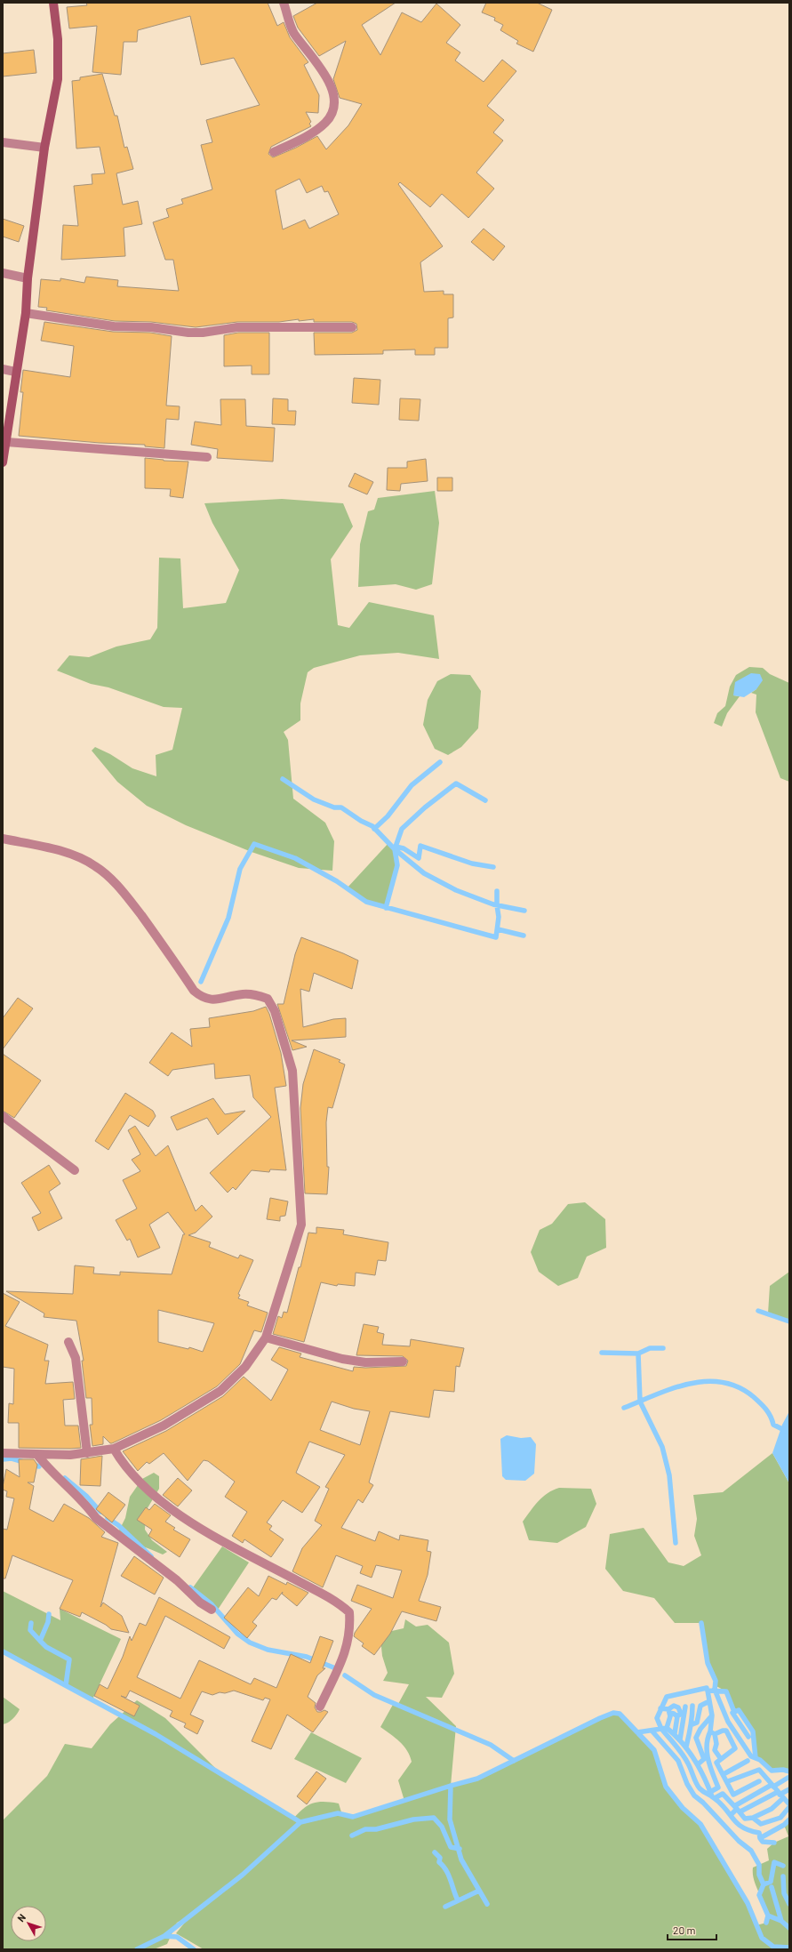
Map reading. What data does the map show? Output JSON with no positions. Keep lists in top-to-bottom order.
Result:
{
  "scale_bar": "20 m",
  "north": "top left"
}
